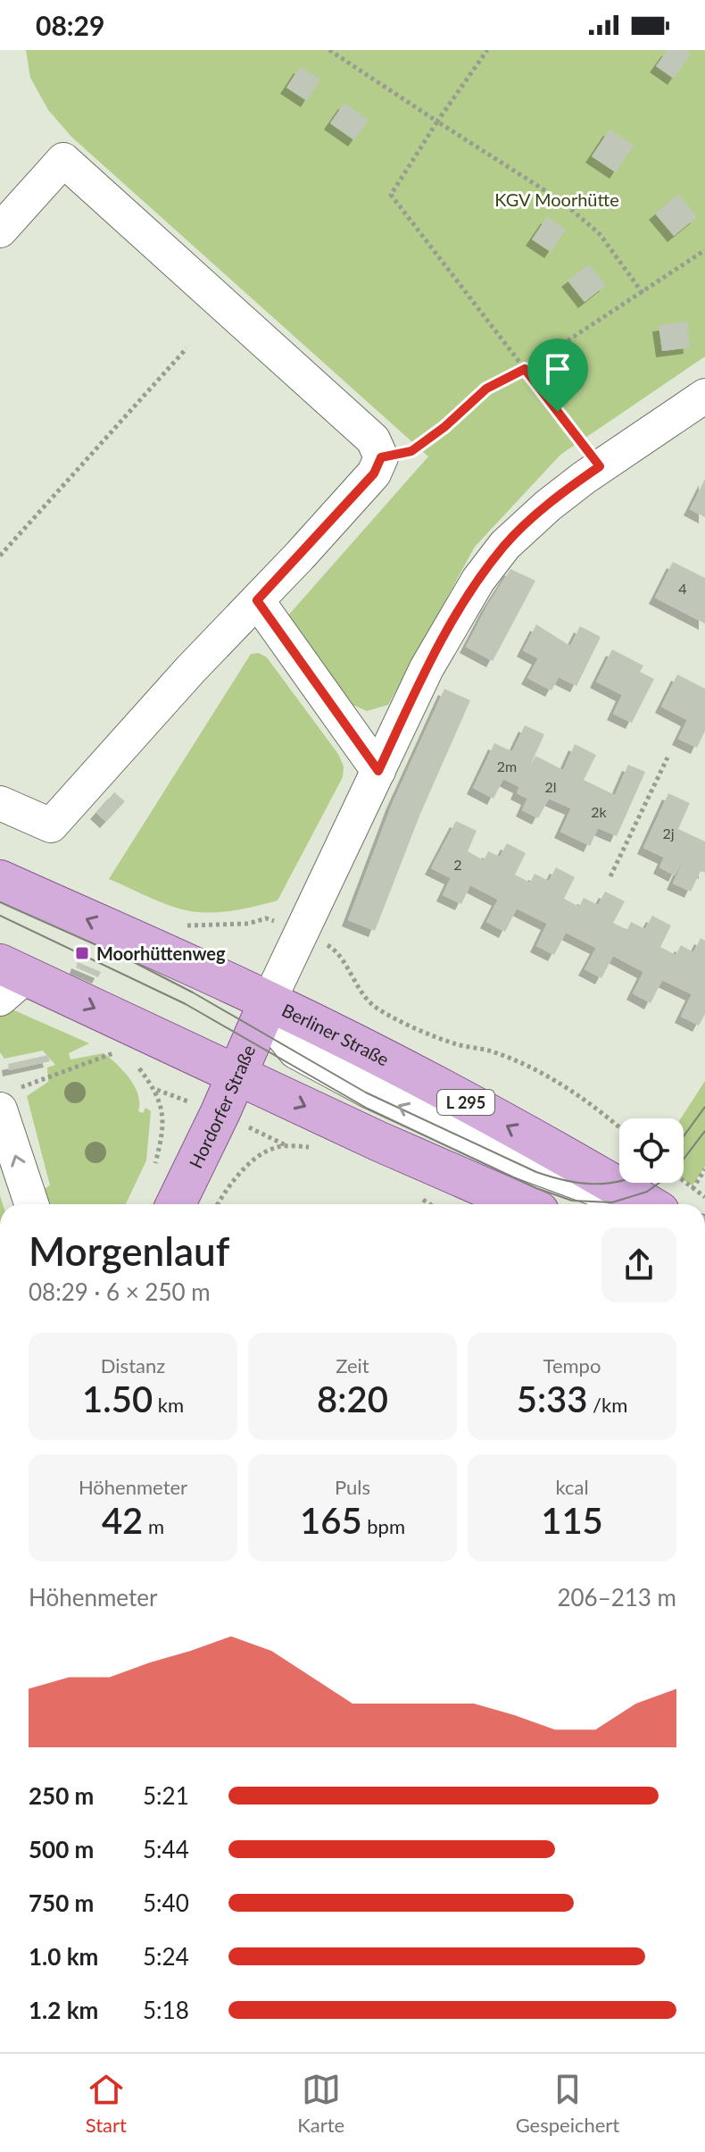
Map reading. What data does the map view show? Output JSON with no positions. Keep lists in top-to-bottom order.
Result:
{
  "streets": {
    "main road": ["Berliner Straße", "L 295", "Hordorfer Straße"]
  },
  "crossings": [
    ["Berliner Straße", "Hordorfer Straße"]
  ],
  "parks": ["KGV Moorhütte"],
  "places": {
    "transit": ["Moorhüttenweg"]
  },
  "house_numbers": [
    "4",
    "2m",
    "2l",
    "2k",
    "2j",
    "2"
  ],
  "page": {
    "status": "08:29",
    "heading": ["Morgenlauf", "08:29 · 6 × 250 m"],
    "stats": [
      ["Distanz", "1.50 km"],
      ["Zeit", "8:20"],
      ["Tempo", "5:33 /km"],
      ["Höhenmeter", "42 m"],
      ["Puls", "165 bpm"],
      ["kcal", "115"]
    ],
    "chart": ["Höhenmeter", "206–213 m"],
    "list": [
      {
        "name": "250 m",
        "note": "5:21"
      },
      {
        "name": "500 m",
        "note": "5:44"
      },
      {
        "name": "750 m",
        "note": "5:40"
      },
      {
        "name": "1.0 km",
        "note": "5:24"
      },
      {
        "name": "1.2 km",
        "note": "5:18"
      }
    ],
    "tabs": ["Start", "Karte", "Gespeichert"]
  }
}
